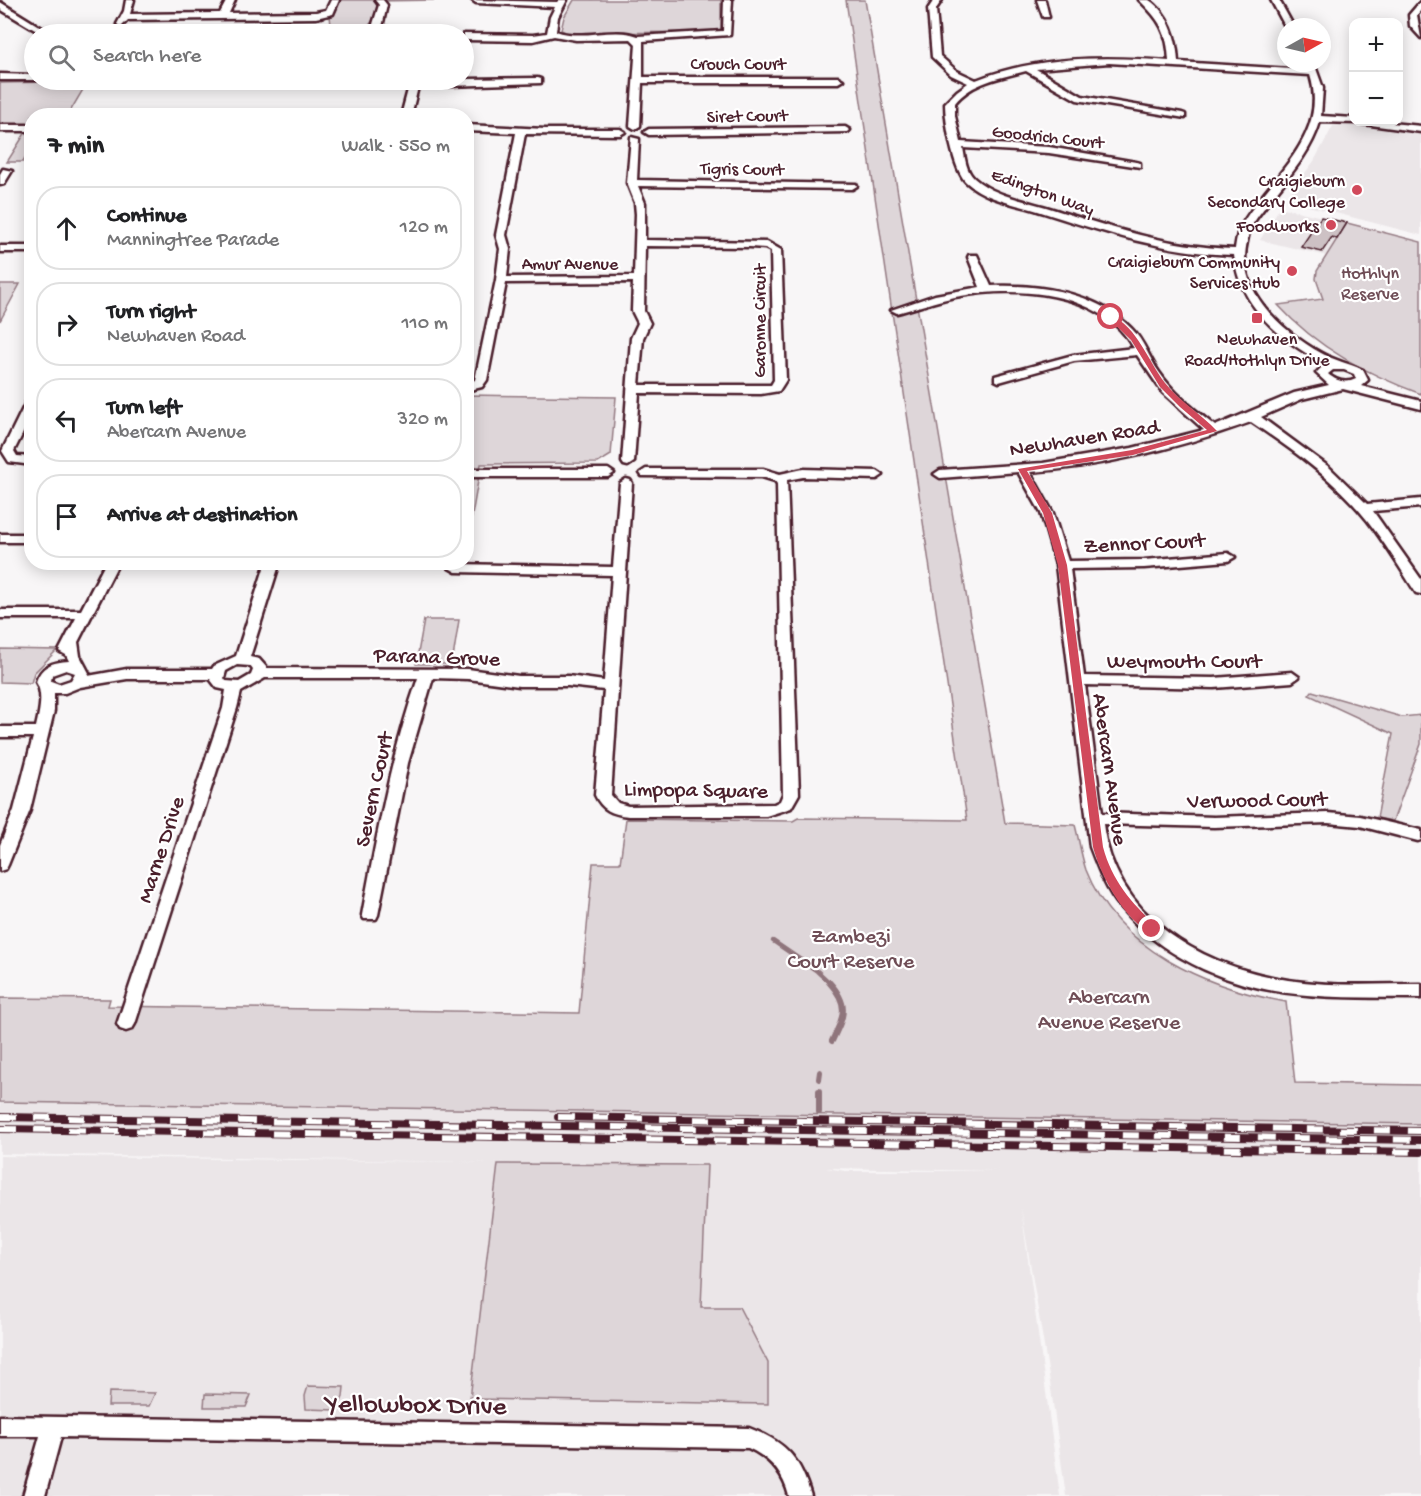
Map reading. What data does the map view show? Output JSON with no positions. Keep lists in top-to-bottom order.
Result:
{
  "streets": {
    "street": [
      "Crouch Court",
      "Siret Court",
      "Goodrich Court",
      "Tigris Court",
      "Edington Way",
      "Amur Avenue",
      "Garonne Circuit",
      "Newhaven Road",
      "Zennor Court",
      "Parana Grove",
      "Weymouth Court",
      "Abercarn Avenue",
      "Limpopa Square",
      "Severn Court",
      "Verwood Court",
      "Marne Drive",
      "Yellowbox Drive"
    ]
  },
  "crossings": [
    ["Goodrich Court", "Edington Way"],
    ["Newhaven Road", "Abercarn Avenue"],
    ["Zennor Court", "Abercarn Avenue"],
    ["Parana Grove", "Limpopa Square"],
    ["Parana Grove", "Severn Court"],
    ["Weymouth Court", "Abercarn Avenue"],
    ["Abercarn Avenue", "Verwood Court"]
  ],
  "parks": ["Hothlyn Reserve", "Zambezi Court Reserve", "Abercarn Avenue Reserve"],
  "places": {
    "other": ["Craigieburn Secondary College", "Foodworks", "Craigieburn Community Services Hub"],
    "transit": ["Newhaven Road/Hothlyn Drive"]
  },
  "north": "right",
  "page": {
    "map_buttons": ["+", "−"],
    "search": "Search here",
    "heading": ["7 min", "Walk · 550 m"],
    "list": [
      ["Continue", "Manningtree Parade", "120 m"],
      ["Turn right", "Newhaven Road", "110 m"],
      ["Turn left", "Abercarn Avenue", "320 m"],
      "Arrive at destination"
    ]
  }
}
